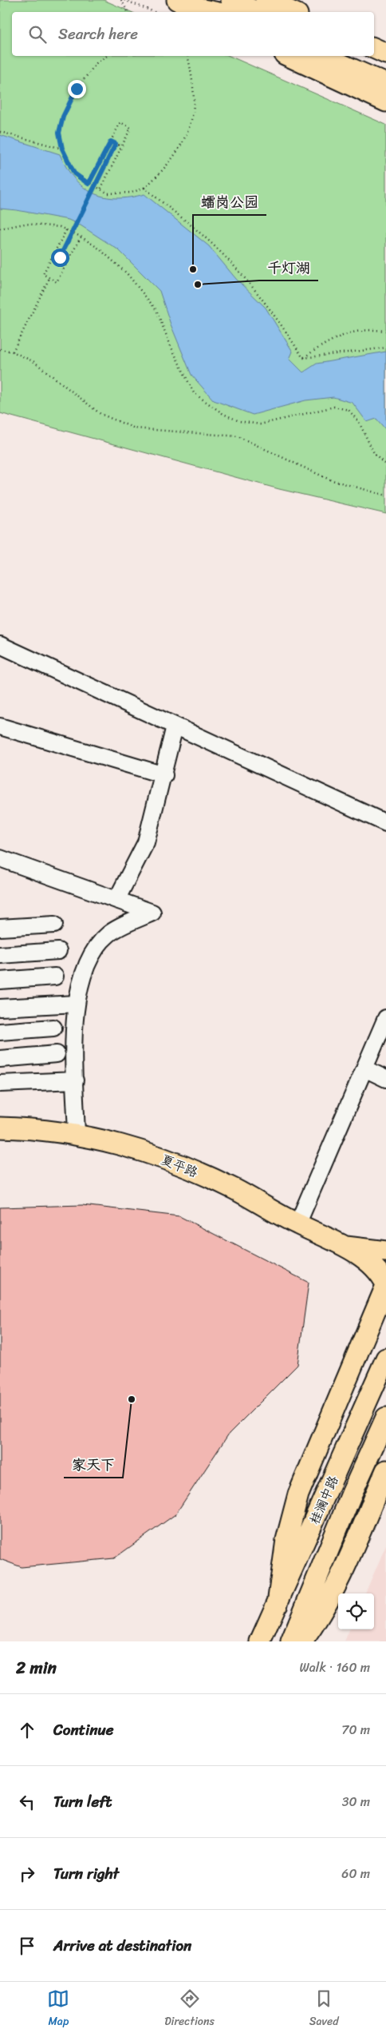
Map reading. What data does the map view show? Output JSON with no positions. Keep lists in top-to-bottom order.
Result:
{
  "streets": {
    "main road": ["夏平路", "桂澜中路"]
  },
  "places": ["𧒽岗公园", "千灯湖", "家天下"],
  "page": {
    "search": "Search here",
    "heading": ["2 min", "Walk · 160 m"],
    "list": [
      ["Continue", "70 m"],
      ["Turn left", "30 m"],
      ["Turn right", "60 m"],
      "Arrive at destination"
    ],
    "nav": ["Map", "Directions", "Saved"]
  }
}
